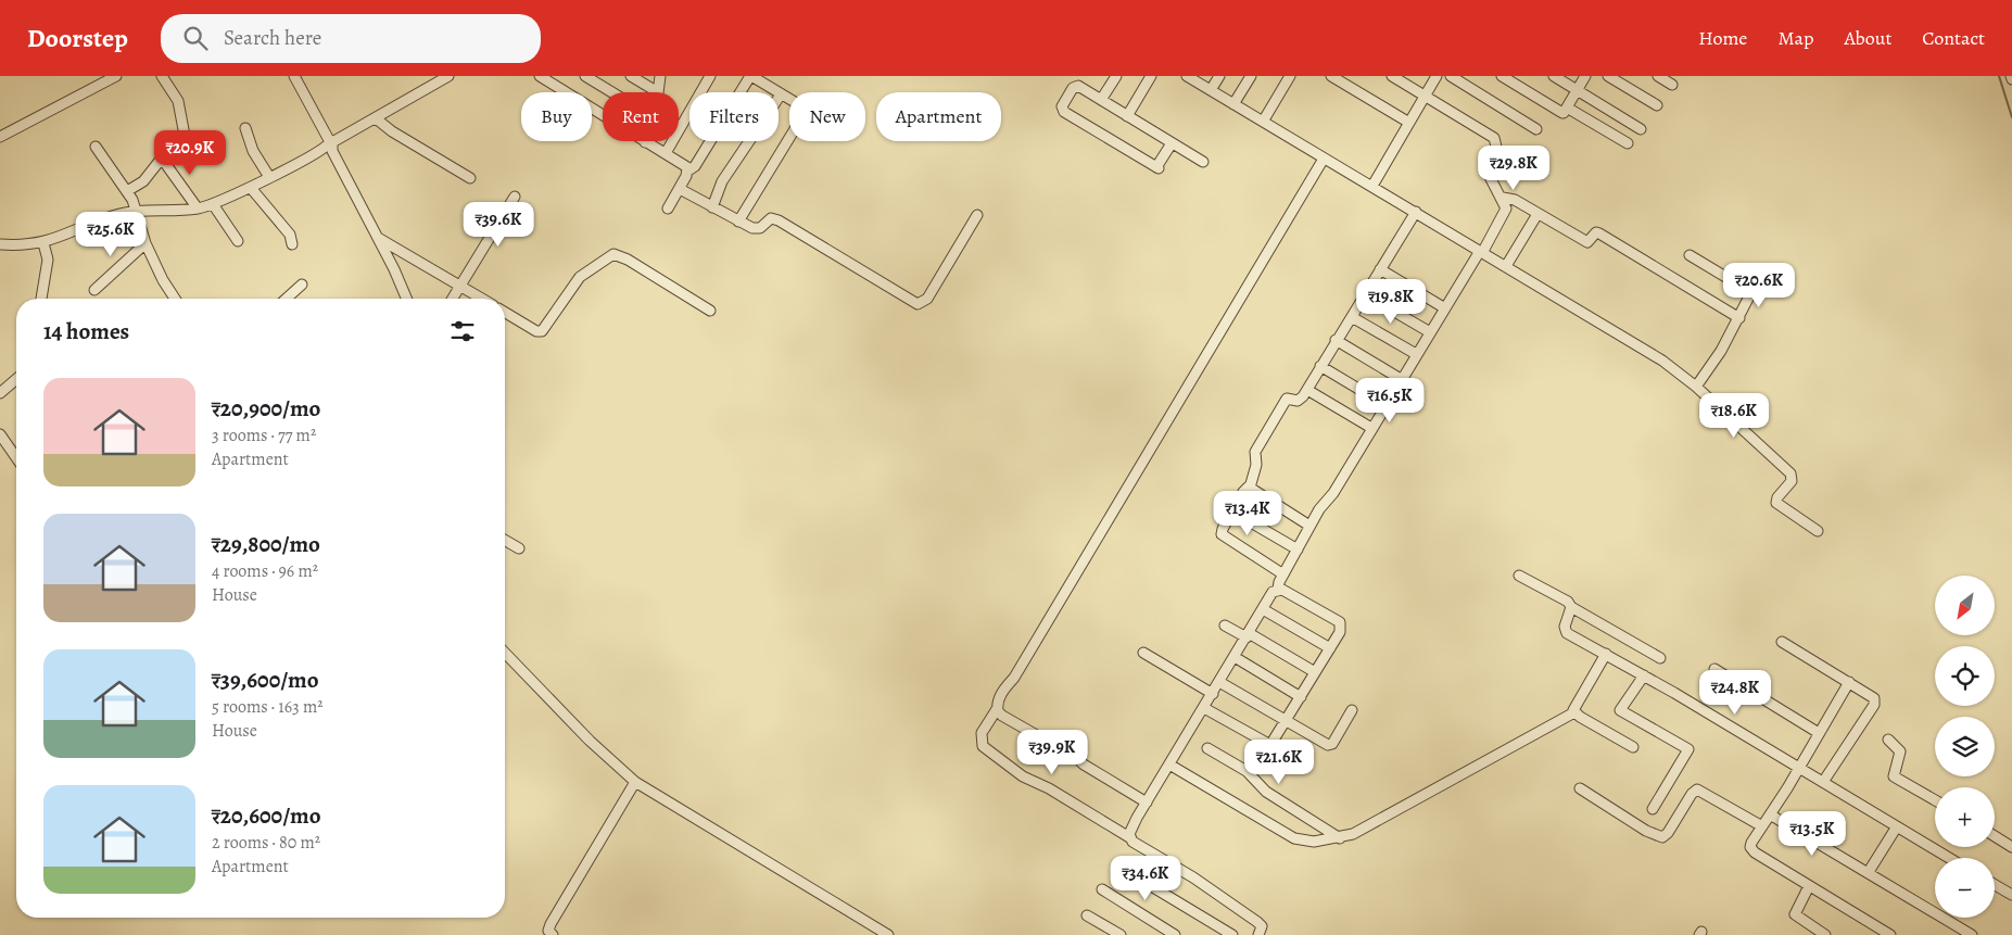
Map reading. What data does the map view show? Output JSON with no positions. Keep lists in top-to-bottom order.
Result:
{
  "north": "bottom left",
  "page": {
    "header": "Doorstep",
    "search": "Search here",
    "nav": [
      "Home",
      "Map",
      "About",
      "Contact"
    ],
    "chip": [
      "Buy",
      "Rent",
      "Filters",
      "New",
      "Apartment"
    ],
    "price": [
      "₹20.9K",
      "₹29.8K",
      "₹39.6K",
      "₹25.6K",
      "₹20.6K",
      "₹19.8K",
      "₹16.5K",
      "₹18.6K",
      "₹13.4K",
      "₹24.8K",
      "₹39.9K",
      "₹21.6K",
      "₹13.5K",
      "₹34.6K"
    ],
    "heading": "14 homes",
    "list": [
      {
        "name": "₹20,900/mo",
        "note": "3 rooms · 77 m² · Apartment"
      },
      {
        "name": "₹29,800/mo",
        "note": "4 rooms · 96 m² · House"
      },
      {
        "name": "₹39,600/mo",
        "note": "5 rooms · 163 m² · House"
      },
      {
        "name": "₹20,600/mo",
        "note": "2 rooms · 80 m² · Apartment"
      }
    ],
    "map_buttons": ["+", "−"]
  }
}
